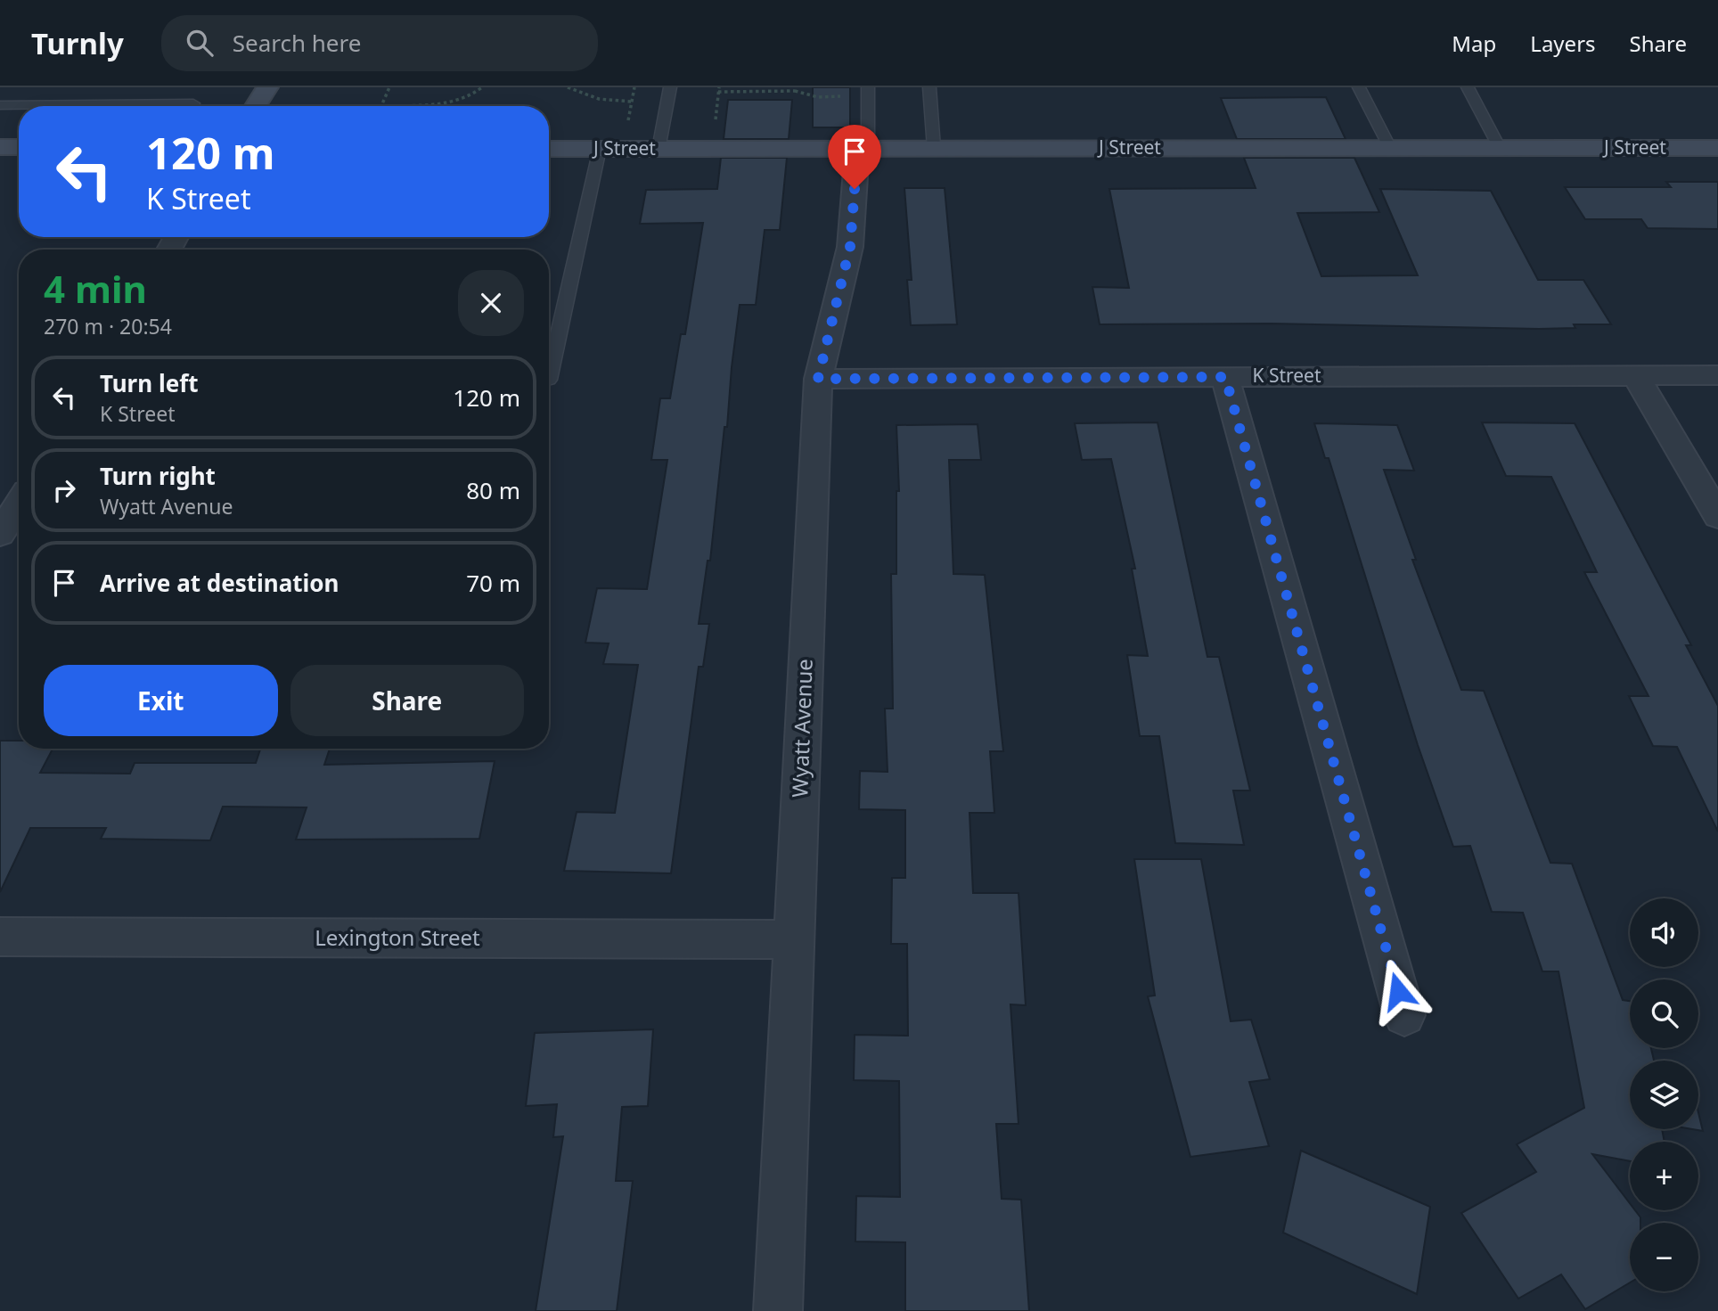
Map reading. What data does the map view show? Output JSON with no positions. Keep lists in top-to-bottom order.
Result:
{
  "streets": {
    "street": [
      "J Street",
      "K Street",
      "Wyatt Avenue",
      "Lexington Street"
    ]
  },
  "crossings": [
    ["J Street", "Wyatt Avenue"],
    ["K Street", "Wyatt Avenue"],
    ["Wyatt Avenue", "Lexington Street"]
  ],
  "page": {
    "header": "Turnly",
    "search": "Search here",
    "nav": ["Map", "Layers", "Share"],
    "turn": ["120 m", "K Street"],
    "heading": ["4 min", "270 m · 20:54"],
    "list": [
      {
        "name": "Turn left",
        "note": "K Street",
        "value": "120 m"
      },
      {
        "name": "Turn right",
        "note": "Wyatt Avenue",
        "value": "80 m"
      },
      {
        "name": "Arrive at destination",
        "value": "70 m"
      }
    ],
    "buttons": ["Exit", "Share"],
    "map_buttons": ["+", "−"]
  }
}
